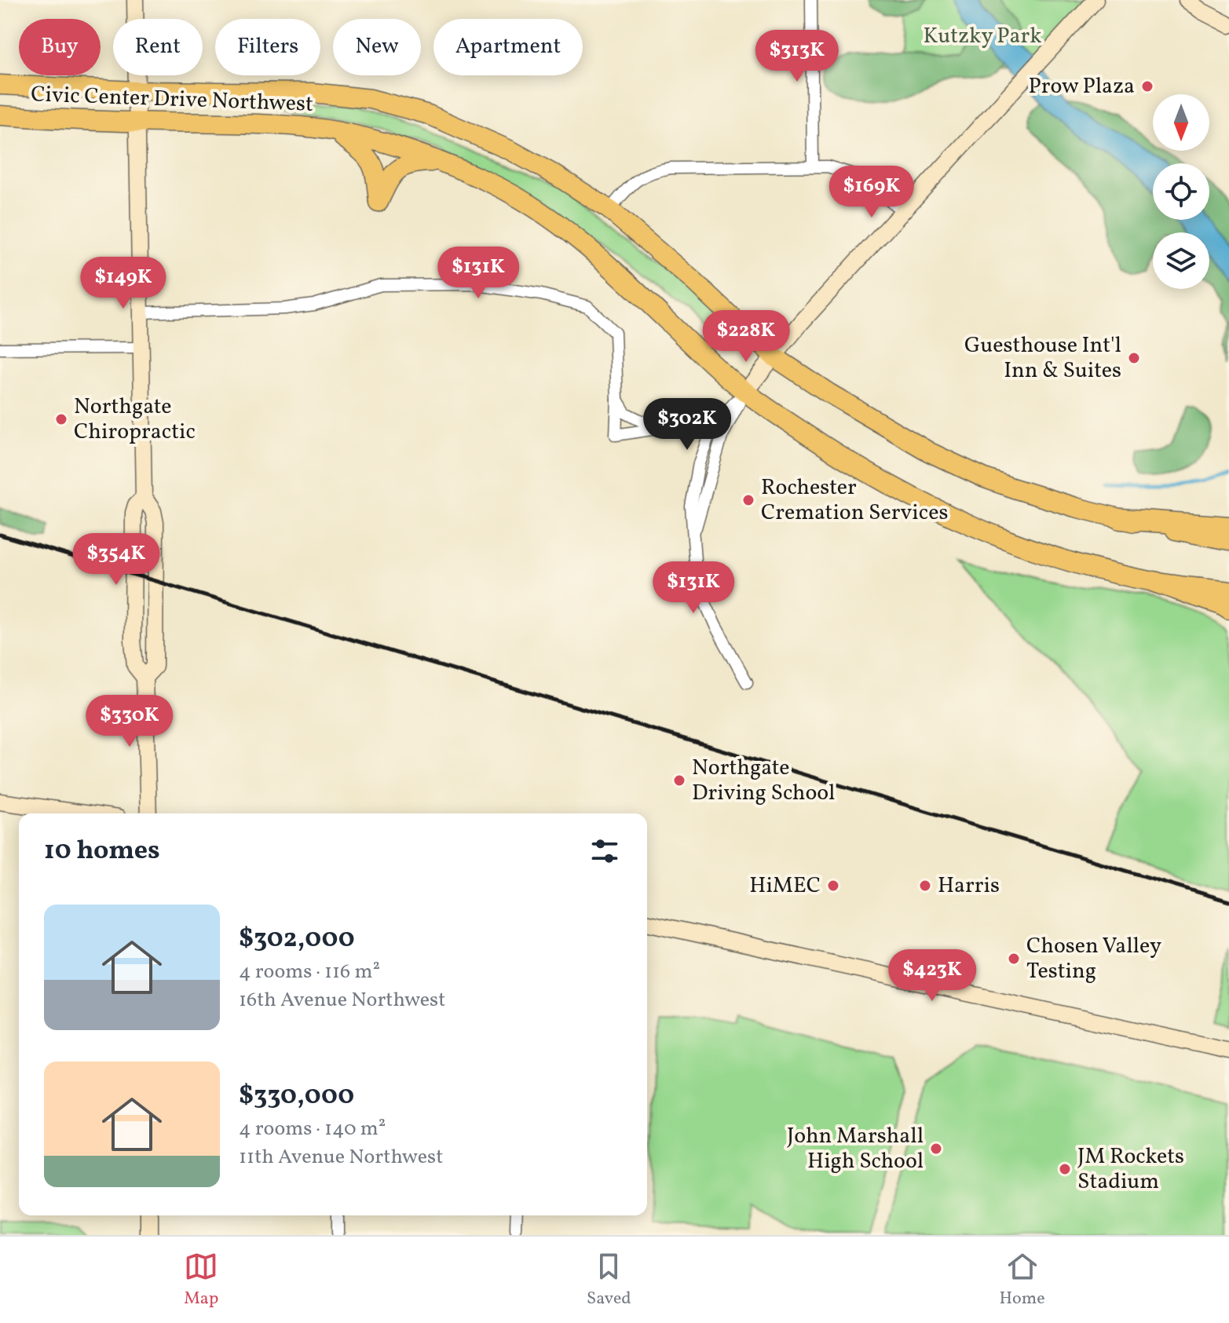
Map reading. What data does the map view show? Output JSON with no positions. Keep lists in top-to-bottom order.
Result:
{
  "streets": {
    "main road": ["Civic Center Drive Northwest"]
  },
  "parks": ["Kutzky Park"],
  "places": [
    "Prow Plaza",
    "Guesthouse Int'l Inn & Suites",
    "Northgate Chiropractic",
    "Rochester Cremation Services",
    "Northgate Driving School",
    "HiMEC",
    "Harris",
    "Chosen Valley Testing",
    "John Marshall High School",
    "JM Rockets Stadium"
  ],
  "north": "bottom",
  "page": {
    "chip": [
      "Buy",
      "Rent",
      "Filters",
      "New",
      "Apartment"
    ],
    "price": [
      "$313K",
      "$169K",
      "$131K",
      "$149K",
      "$228K",
      "$302K",
      "$354K",
      "$131K",
      "$330K",
      "$423K"
    ],
    "heading": "10 homes",
    "list": [
      {
        "name": "$302,000",
        "note": "4 rooms · 116 m² · 16th Avenue Northwest"
      },
      {
        "name": "$330,000",
        "note": "4 rooms · 140 m² · 11th Avenue Northwest"
      }
    ],
    "tabs": ["Map", "Saved", "Home"]
  }
}
